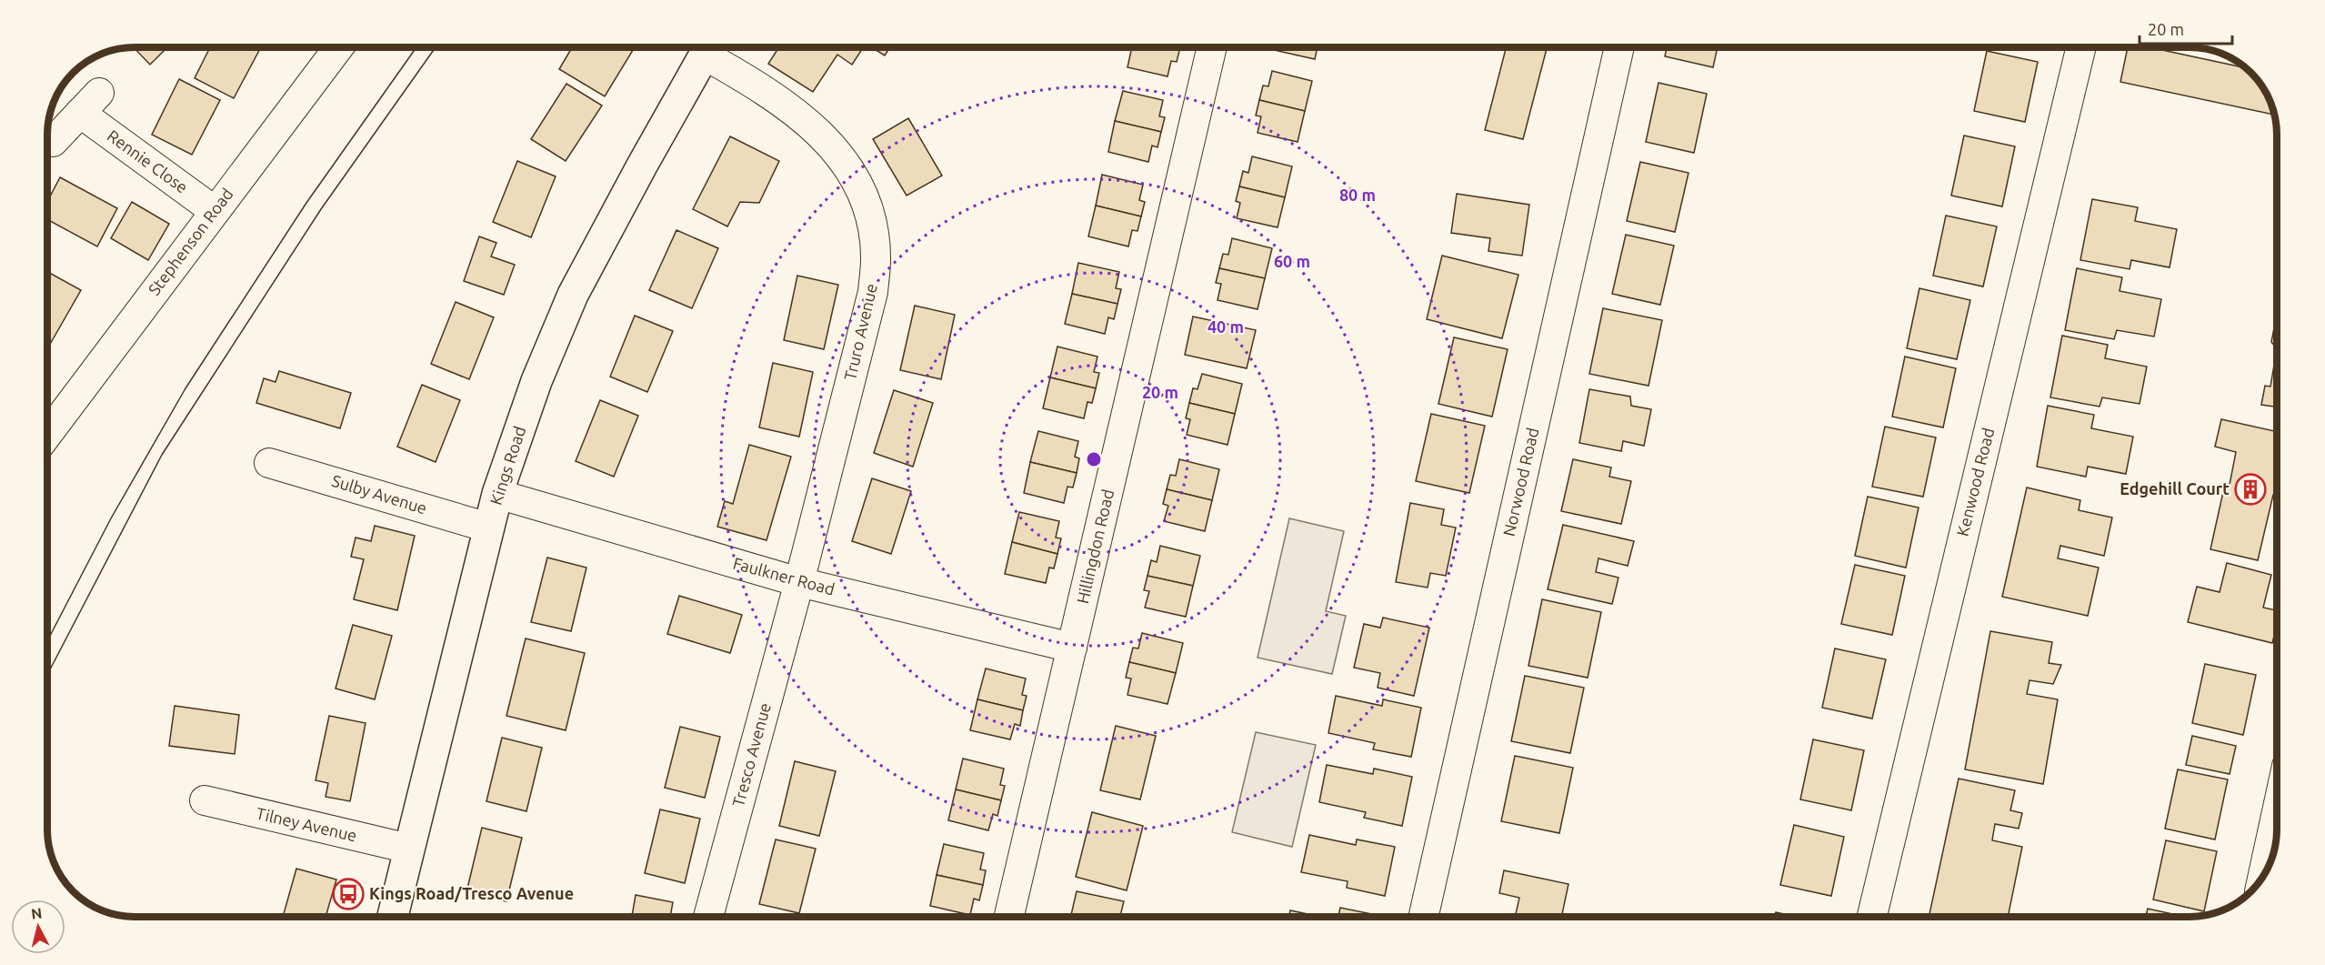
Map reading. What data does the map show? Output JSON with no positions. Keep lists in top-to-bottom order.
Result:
{
  "streets": {
    "street": [
      "Rennie Close",
      "Stephenson Road",
      "Truro Avenue",
      "Kings Road",
      "Norwood Road",
      "Kenwood Road",
      "Sulby Avenue",
      "Hillingdon Road",
      "Faulkner Road",
      "Tresco Avenue",
      "Tilney Avenue"
    ]
  },
  "crossings": [
    ["Rennie Close", "Stephenson Road"],
    ["Truro Avenue", "Faulkner Road"],
    ["Truro Avenue", "Tresco Avenue"],
    ["Kings Road", "Sulby Avenue"],
    ["Kings Road", "Faulkner Road"],
    ["Kings Road", "Tilney Avenue"],
    ["Hillingdon Road", "Faulkner Road"],
    ["Faulkner Road", "Tresco Avenue"]
  ],
  "places": {
    "building": ["Edgehill Court"],
    "bus stop": ["Kings Road/Tresco Avenue"]
  },
  "scale_bar": "20 m",
  "north": "top",
  "rings": [
    "80 m",
    "60 m",
    "40 m",
    "20 m"
  ]
}
